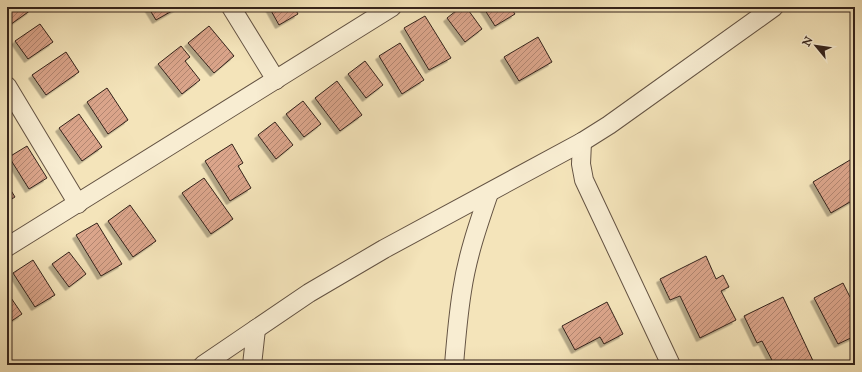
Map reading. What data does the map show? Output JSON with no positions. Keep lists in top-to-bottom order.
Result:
{
  "north": "top left"
}
